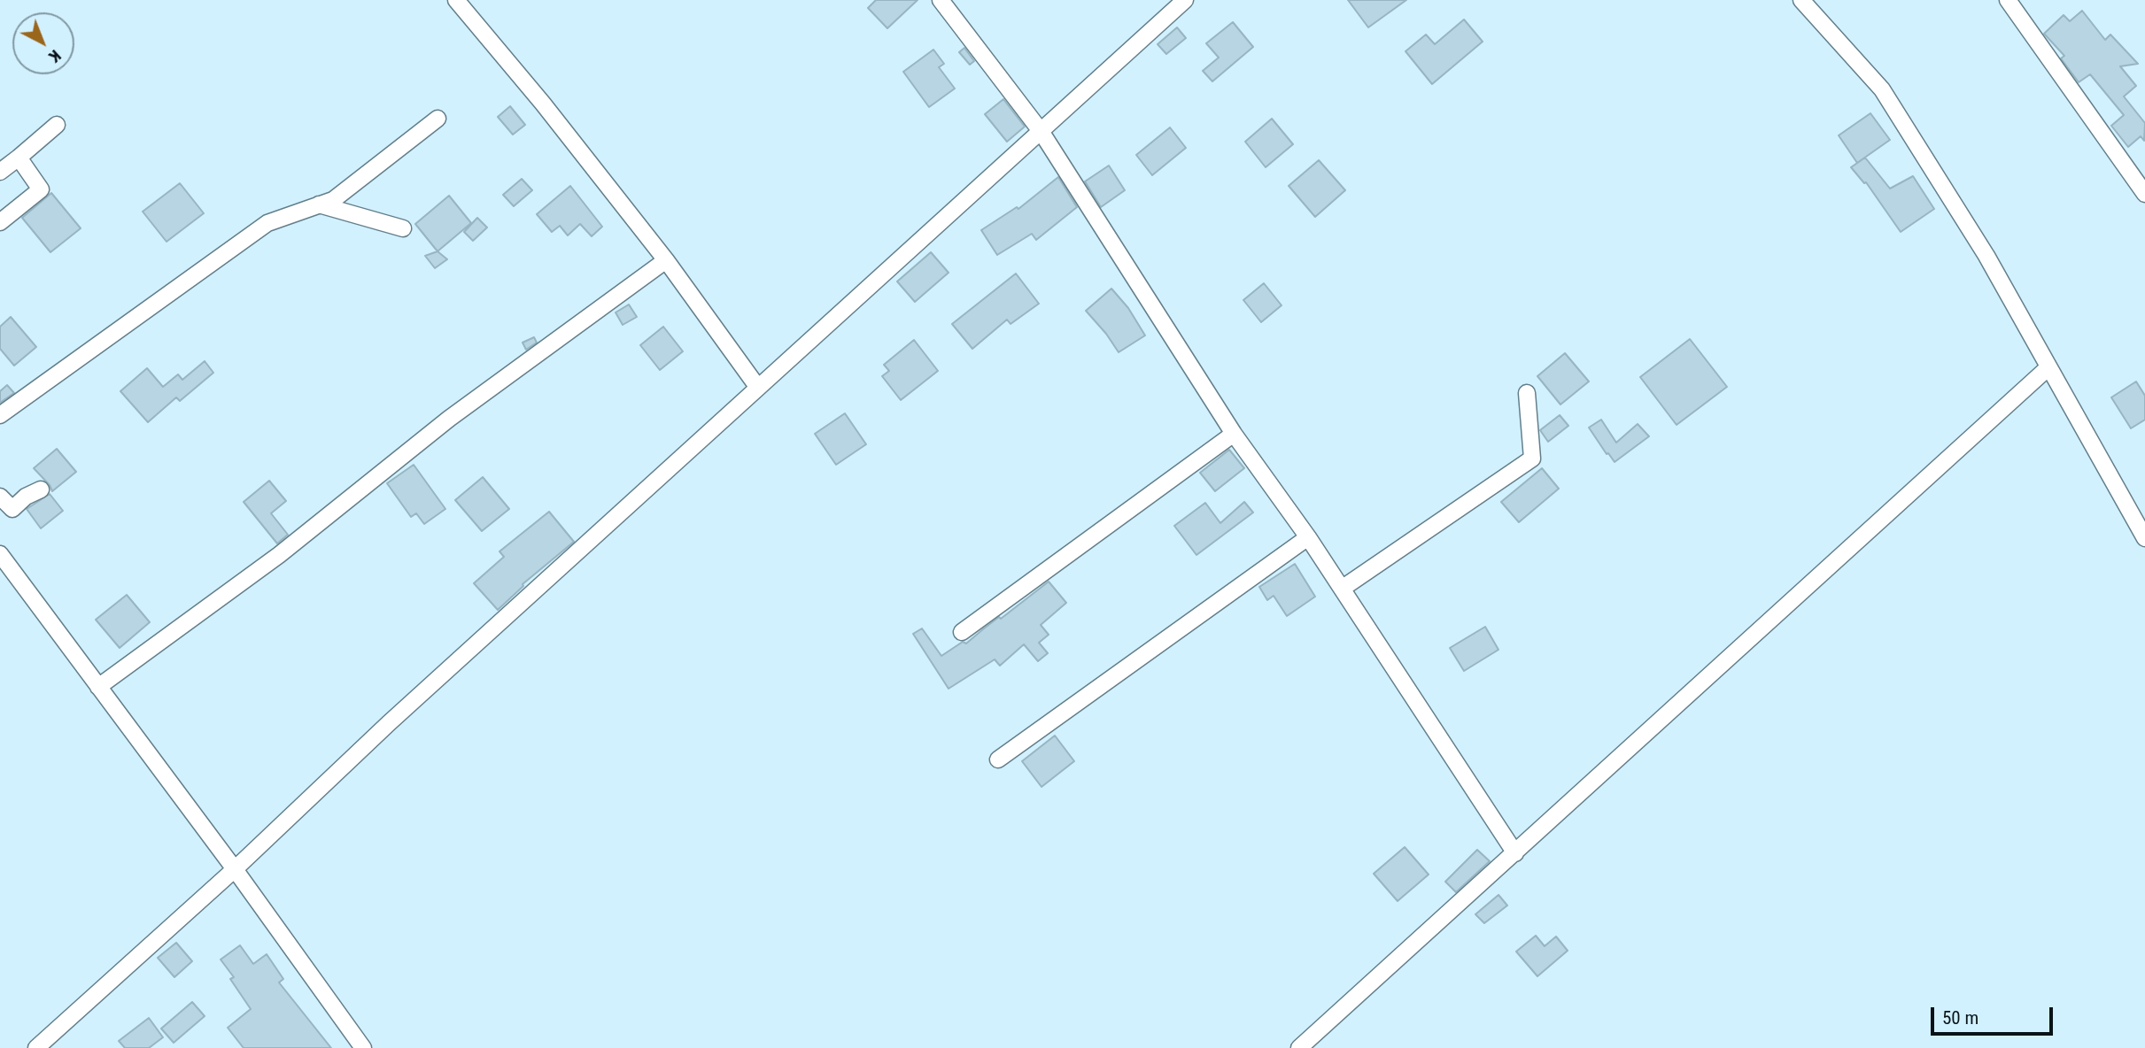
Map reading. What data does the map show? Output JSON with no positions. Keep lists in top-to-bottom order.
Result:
{
  "scale_bar": "50 m",
  "north": "bottom right"
}
